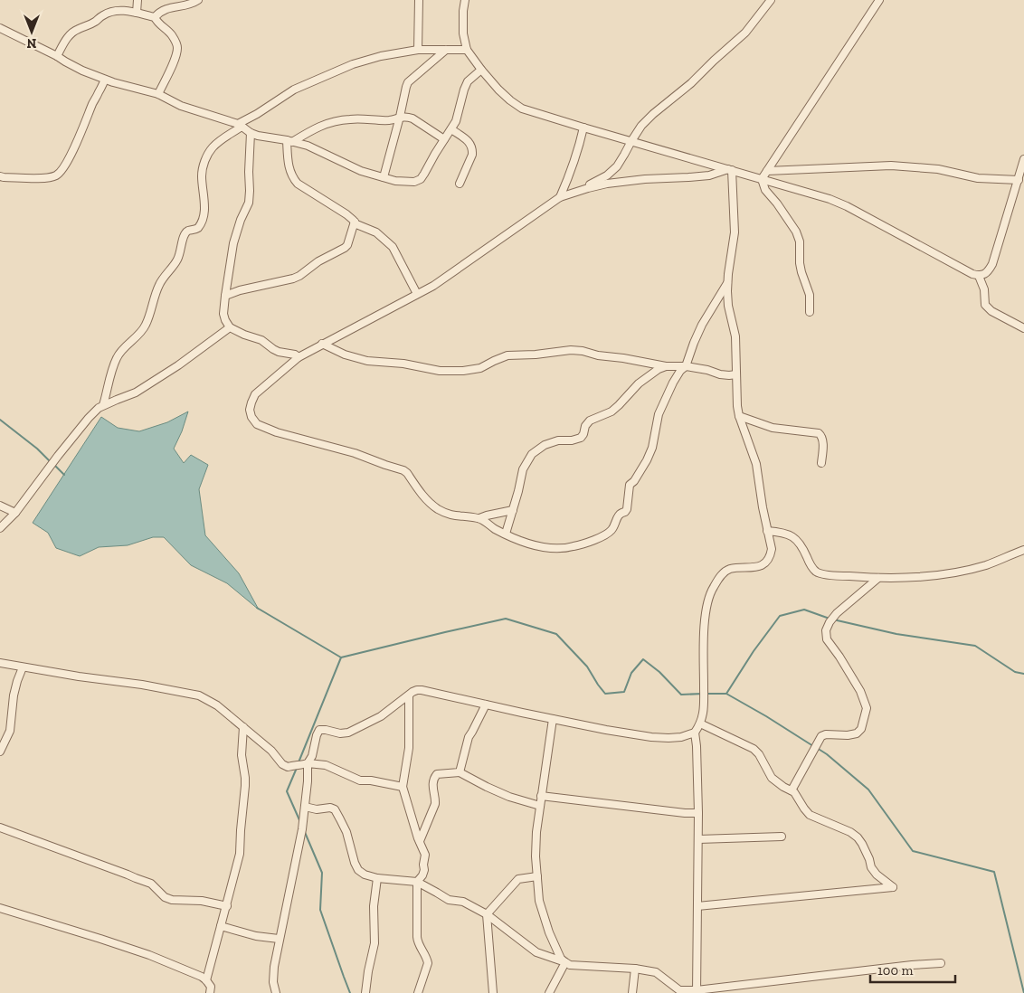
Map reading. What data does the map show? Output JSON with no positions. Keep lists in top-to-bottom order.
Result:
{
  "scale_bar": "100 m",
  "north": "bottom"
}
